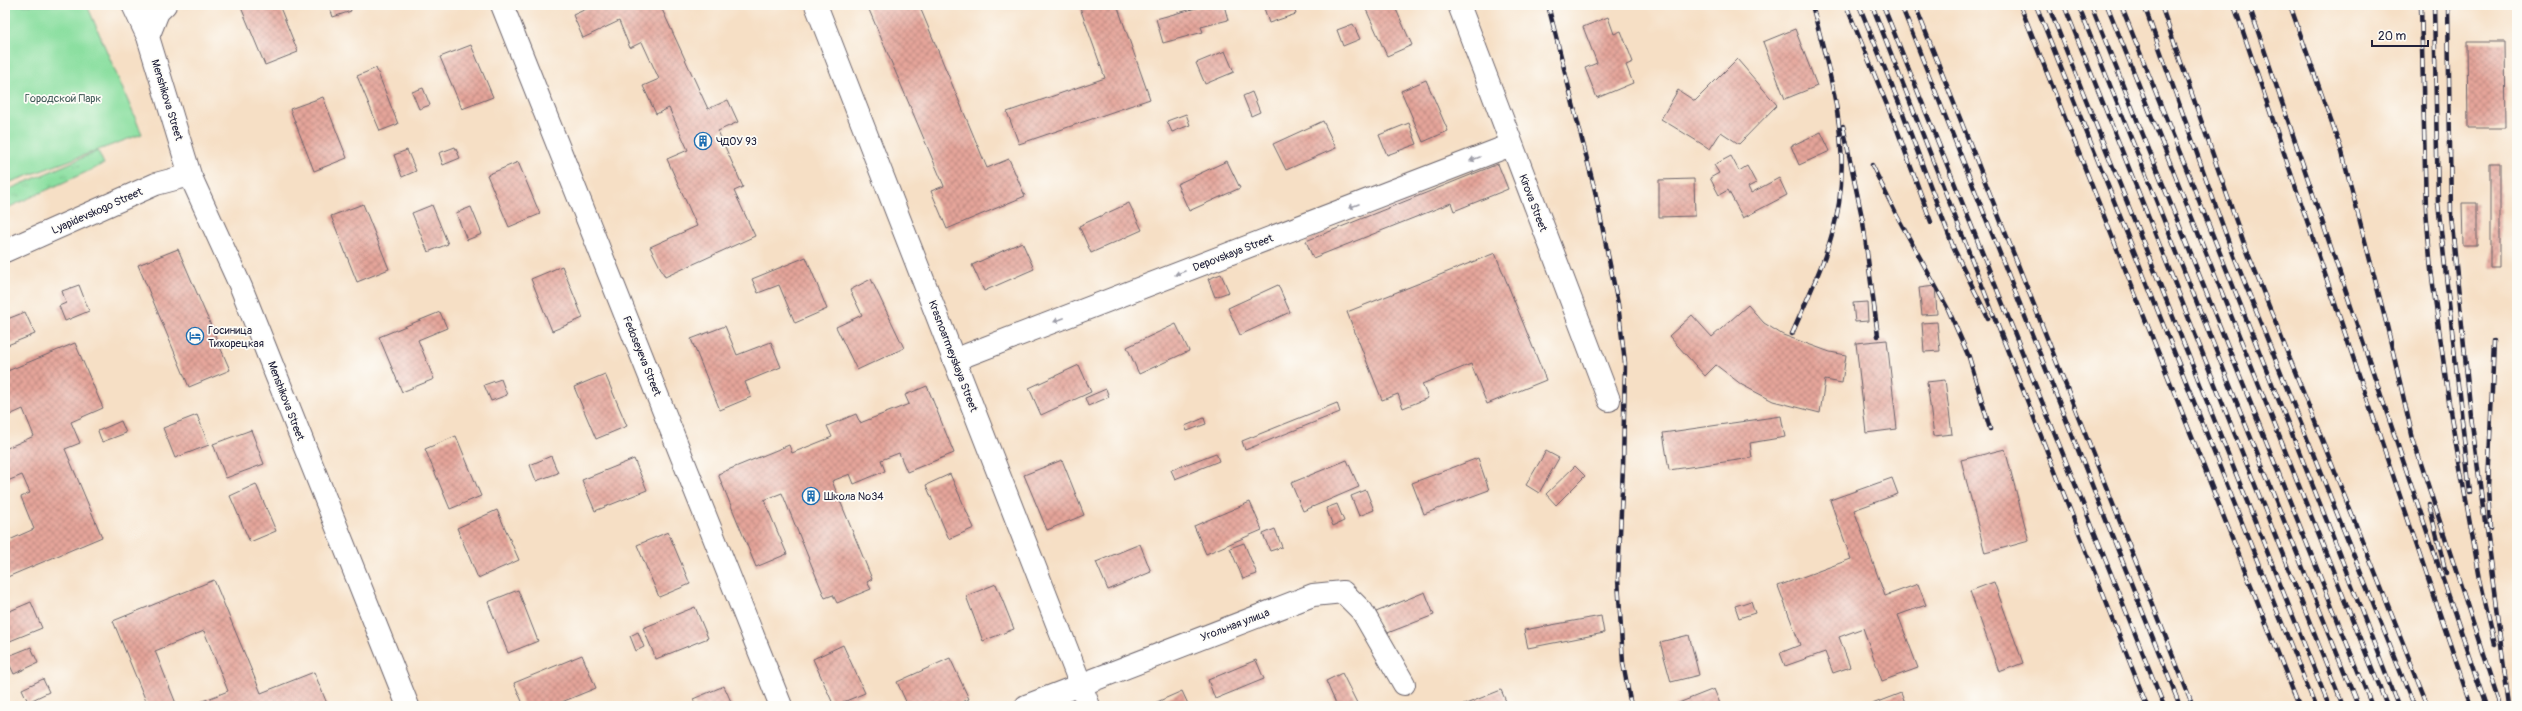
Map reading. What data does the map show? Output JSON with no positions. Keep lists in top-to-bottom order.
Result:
{
  "streets": {
    "street": [
      "Menshikova Street",
      "Kirova Street",
      "Lyapidevskogo Street",
      "Depovskaya Street",
      "Fedoseyeva Street",
      "Krasnoarmeyskaya Street",
      "Угольная улица"
    ]
  },
  "crossings": [
    ["Menshikova Street", "Lyapidevskogo Street"],
    ["Kirova Street", "Depovskaya Street"],
    ["Depovskaya Street", "Krasnoarmeyskaya Street"],
    ["Krasnoarmeyskaya Street", "Угольная улица"]
  ],
  "one_way": ["Depovskaya Street"],
  "parks": ["Городской Парк"],
  "places": {
    "building": ["ЧДОУ 93", "Школа №34"],
    "hotel": ["Госиница Тихорецкая"]
  },
  "scale_bar": "20 m"
}
